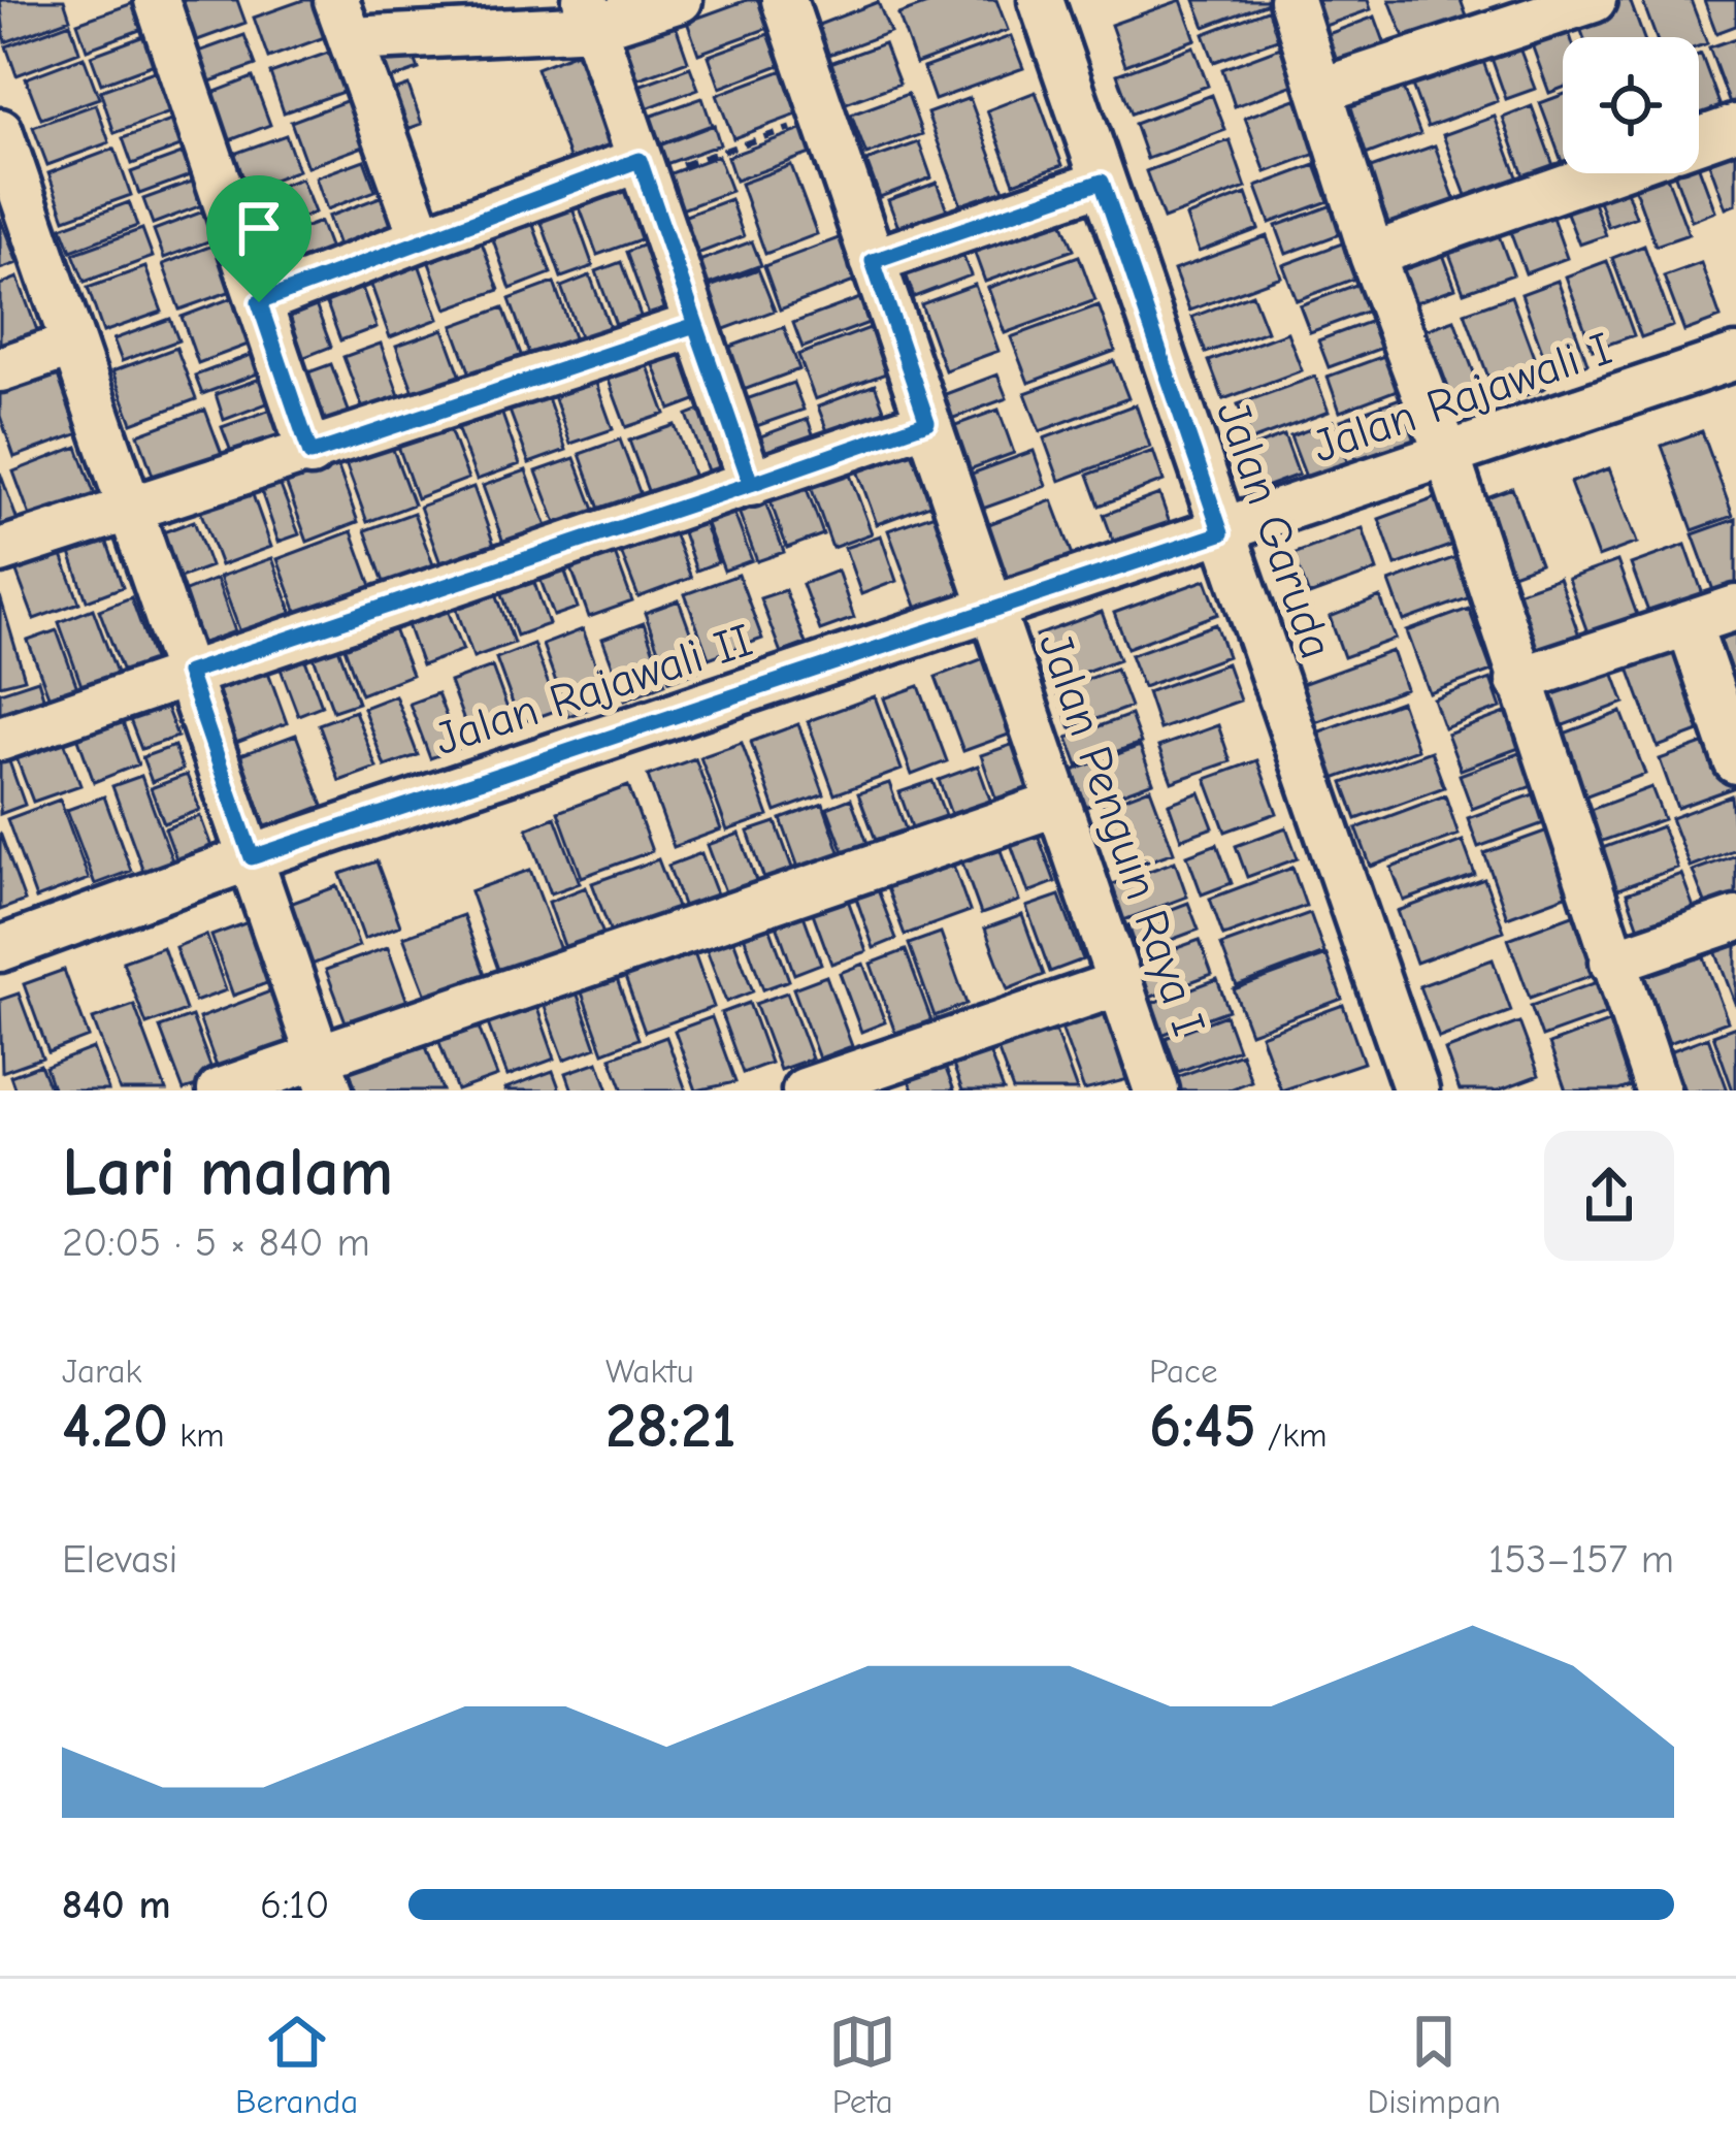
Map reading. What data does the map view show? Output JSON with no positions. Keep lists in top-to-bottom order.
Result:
{
  "streets": {
    "street": [
      "Jalan Rajawali I",
      "Jalan Garuda",
      "Jalan Rajawali II",
      "Jalan Penguin Raya I"
    ]
  },
  "crossings": [
    ["Jalan Rajawali I", "Jalan Garuda"],
    ["Jalan Rajawali I", "Jalan Rajawali II"],
    ["Jalan Garuda", "Jalan Rajawali II"],
    ["Jalan Rajawali II", "Jalan Penguin Raya I"]
  ],
  "page": {
    "heading": ["Lari malam", "20:05 · 5 × 840 m"],
    "stats": [
      ["Jarak", "4.20 km"],
      ["Waktu", "28:21"],
      ["Pace", "6:45 /km"]
    ],
    "chart": ["Elevasi", "153–157 m"],
    "list": [
      {
        "name": "840 m",
        "note": "6:10"
      }
    ],
    "tabs": ["Beranda", "Peta", "Disimpan"]
  }
}
